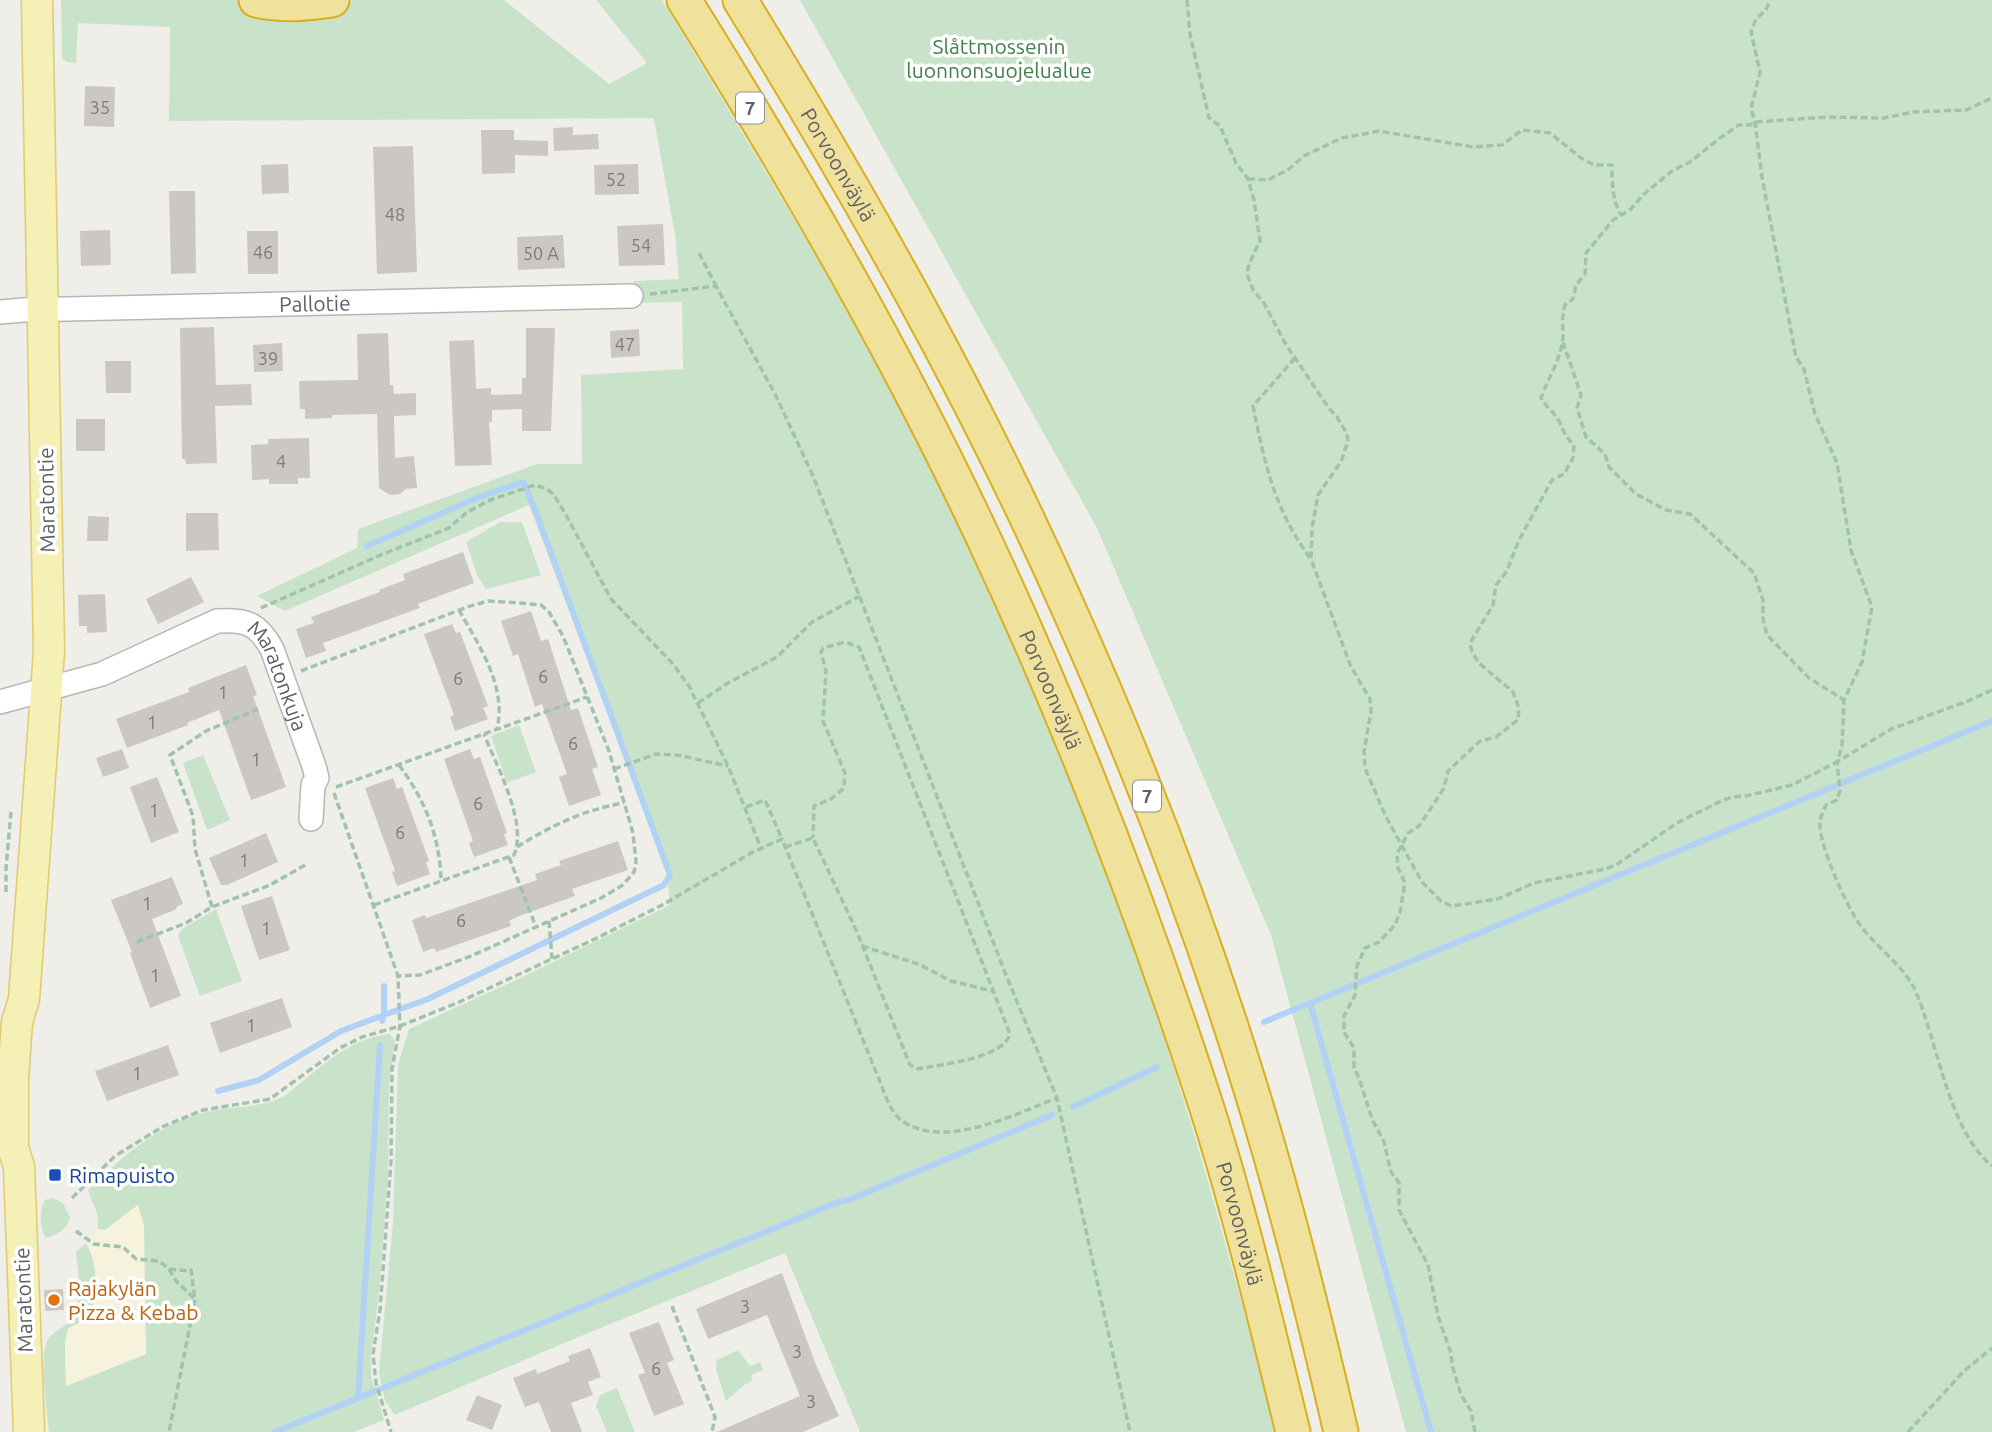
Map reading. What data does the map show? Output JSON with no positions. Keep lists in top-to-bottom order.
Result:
{
  "streets": {
    "highway": ["7", "Porvoonväylä"],
    "main road": ["Maratontie"],
    "street": ["Pallotie", "Maratonkuja"]
  },
  "crossings": [
    ["Pallotie", "Maratontie"],
    ["Maratontie", "Maratonkuja"]
  ],
  "parks": ["Slåttmossenin luonnonsuojelualue"],
  "places": {
    "transit": ["Rimapuisto"],
    "other": ["Rajakylän Pizza & Kebab"]
  },
  "house_numbers": [
    "35",
    "52",
    "48",
    "54",
    "46",
    "50 A",
    "47",
    "39",
    "4",
    "6",
    "6",
    "1",
    "1",
    "6",
    "1",
    "6",
    "1",
    "6",
    "1",
    "1",
    "6",
    "1",
    "1",
    "1",
    "1",
    "3",
    "3",
    "6",
    "3"
  ]
}
